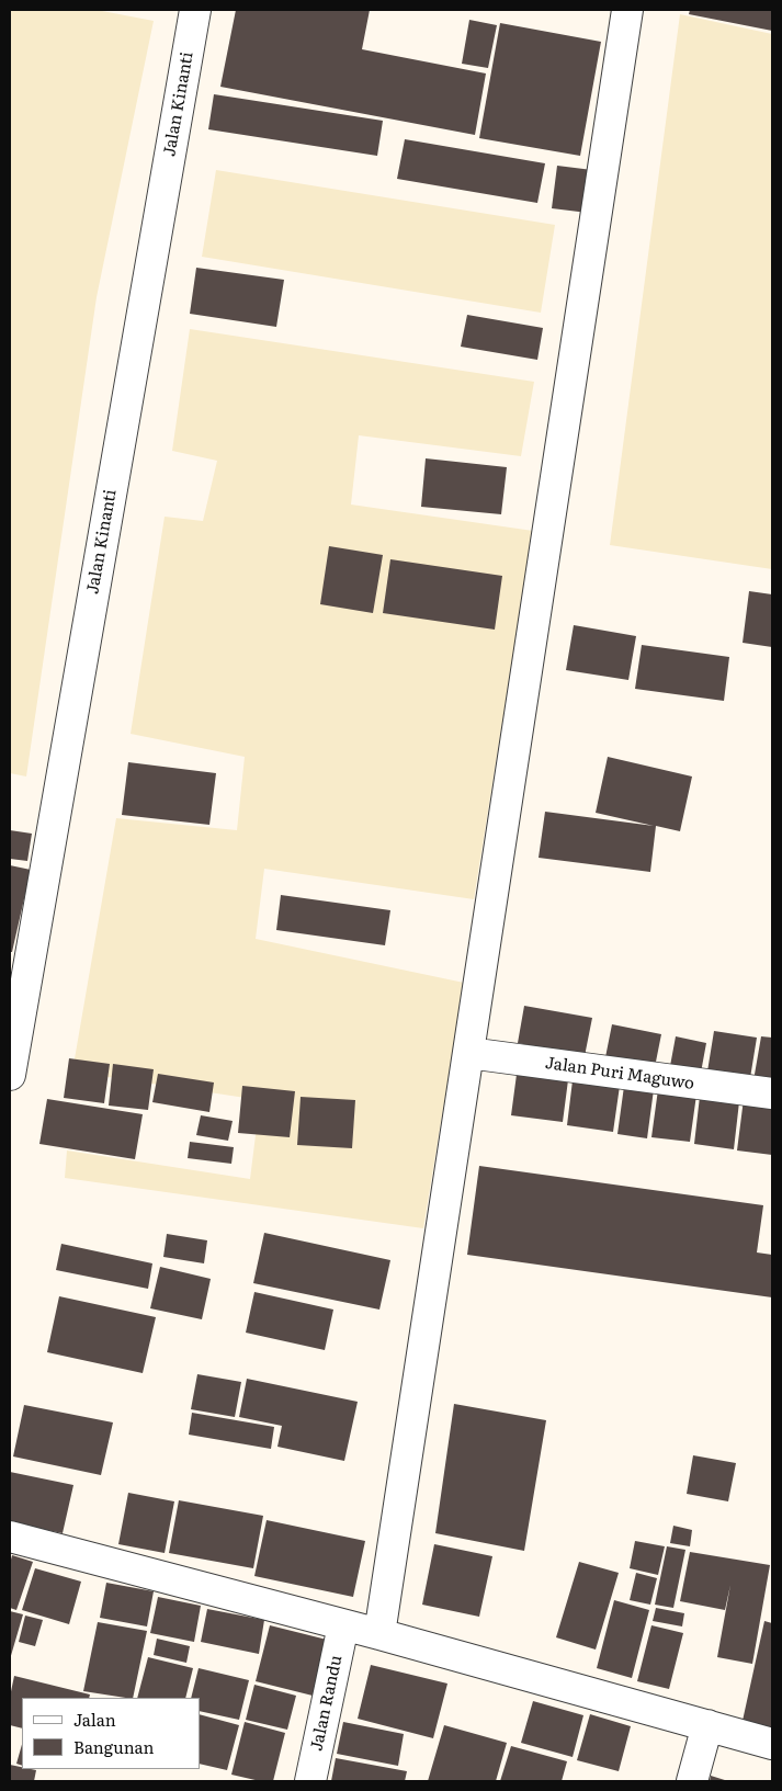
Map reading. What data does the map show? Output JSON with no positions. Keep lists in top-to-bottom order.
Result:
{
  "streets": {
    "street": ["Jalan Kinanti", "Jalan Puri Maguwo", "Jalan Randu"]
  },
  "legend": ["Jalan", "Bangunan"]
}
